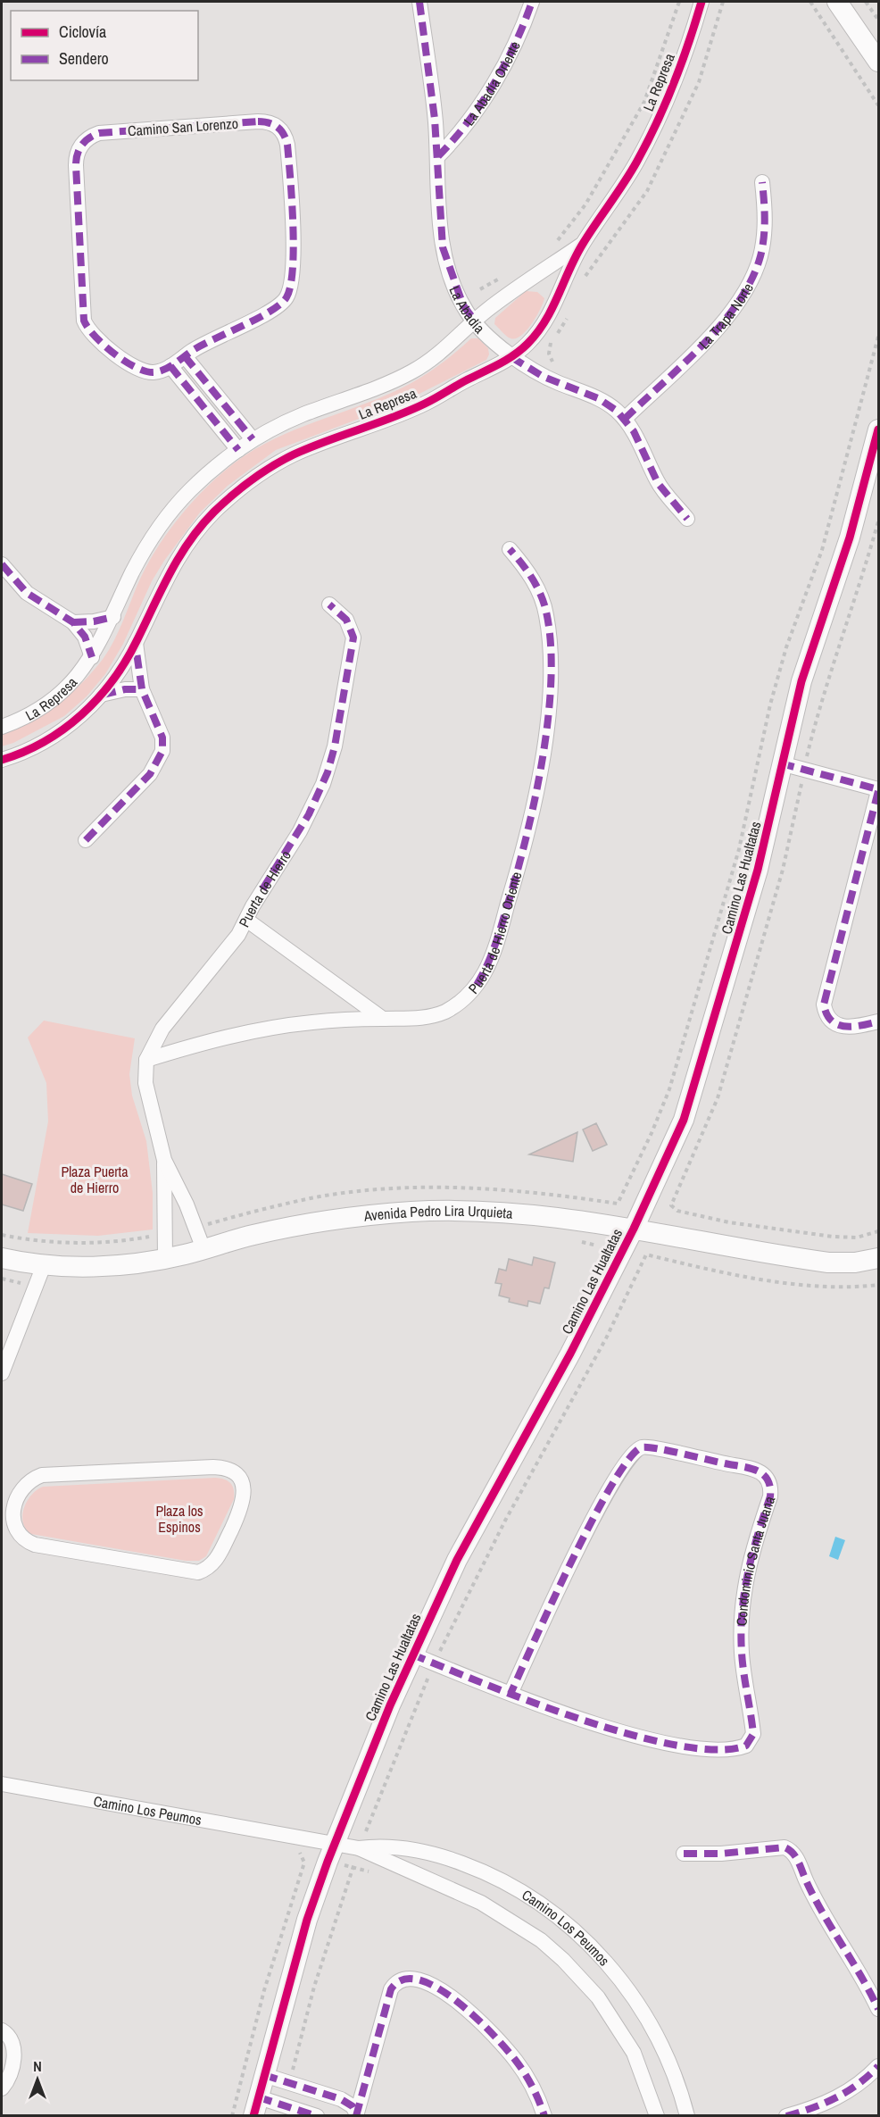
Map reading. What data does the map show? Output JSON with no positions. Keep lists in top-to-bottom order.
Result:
{
  "streets": {
    "street": [
      "La Abadía Oriente",
      "La Represa",
      "Camino San Lorenzo",
      "La Abadía",
      "La Trapa Norte",
      "Camino Las Hualtatas",
      "Puerta de Hierro",
      "Puerta de Hierro Oriente",
      "Avenida Pedro Lira Urquieta",
      "Condominio Santa Juana",
      "Camino Los Peumos"
    ]
  },
  "crossings": [
    ["La Abadía Oriente", "La Abadía"],
    ["La Represa", "La Abadía"],
    ["La Abadía", "La Trapa Norte"],
    ["Camino Las Hualtatas", "Avenida Pedro Lira Urquieta"],
    ["Camino Las Hualtatas", "Condominio Santa Juana"],
    ["Camino Las Hualtatas", "Camino Los Peumos"],
    ["Puerta de Hierro", "Puerta de Hierro Oriente"],
    ["Puerta de Hierro", "Avenida Pedro Lira Urquieta"]
  ],
  "parks": ["Plaza Puerta de Hierro", "Plaza los Espinos"],
  "legend": ["Ciclovía", "Sendero"],
  "north": "top"
}
